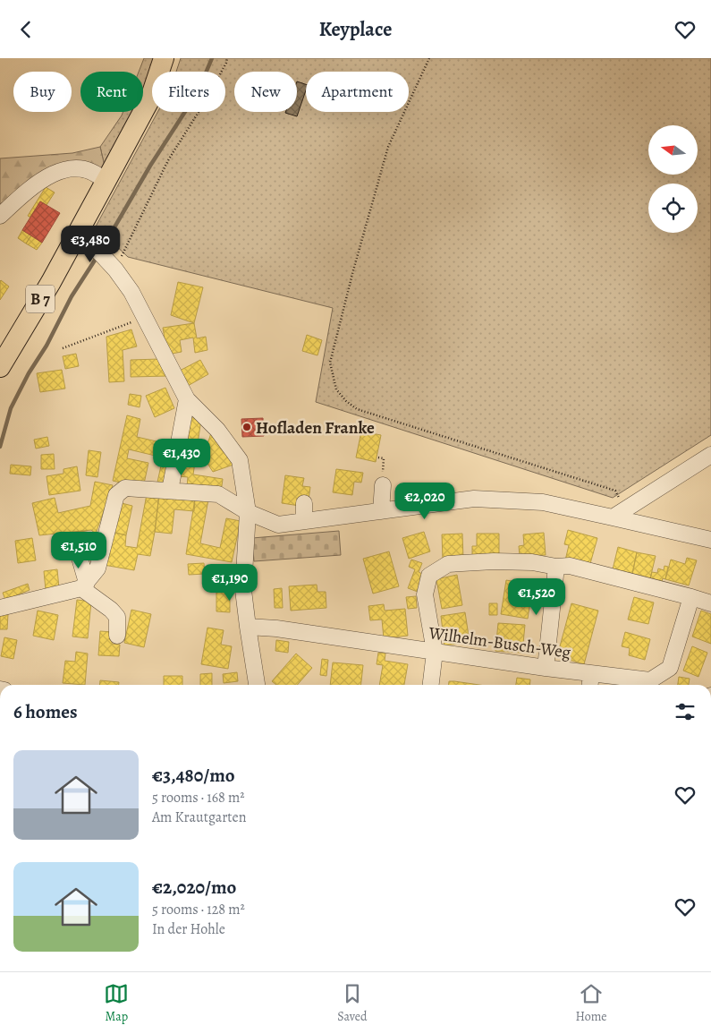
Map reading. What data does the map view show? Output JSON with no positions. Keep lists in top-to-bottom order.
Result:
{
  "streets": {
    "main road": ["B 7"],
    "street": ["Wilhelm-Busch-Weg"]
  },
  "places": ["Hofladen Franke"],
  "north": "left",
  "page": {
    "header": "Keyplace",
    "chip": [
      "Buy",
      "Rent",
      "Filters",
      "New",
      "Apartment"
    ],
    "price": [
      "€3,480",
      "€1,430",
      "€2,020",
      "€1,510",
      "€1,190",
      "€1,520"
    ],
    "heading": "6 homes",
    "list": [
      {
        "name": "€3,480/mo",
        "note": "5 rooms · 168 m² · Am Krautgarten"
      },
      {
        "name": "€2,020/mo",
        "note": "5 rooms · 128 m² · In der Hohle"
      }
    ],
    "tabs": ["Map", "Saved", "Home"]
  }
}
